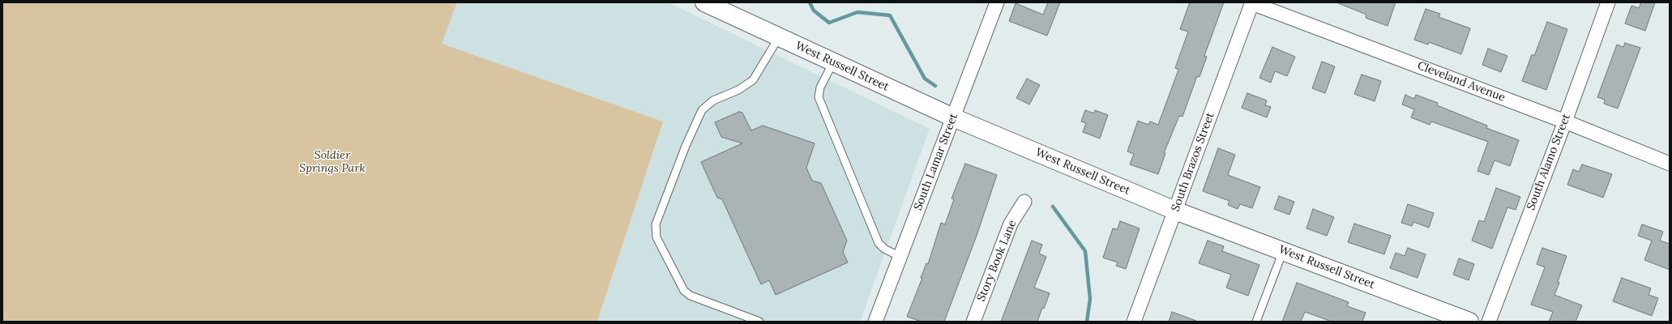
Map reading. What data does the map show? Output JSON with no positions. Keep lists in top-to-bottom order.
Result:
{
  "streets": {
    "street": [
      "West Russell Street",
      "Cleveland Avenue",
      "South Lamar Street",
      "South Brazos Street",
      "South Alamo Street",
      "Story Book Lane"
    ]
  },
  "crossings": [
    ["West Russell Street", "South Lamar Street"],
    ["West Russell Street", "South Brazos Street"],
    ["Cleveland Avenue", "South Brazos Street"],
    ["Cleveland Avenue", "South Alamo Street"]
  ],
  "parks": ["Soldier Springs Park"]
}
